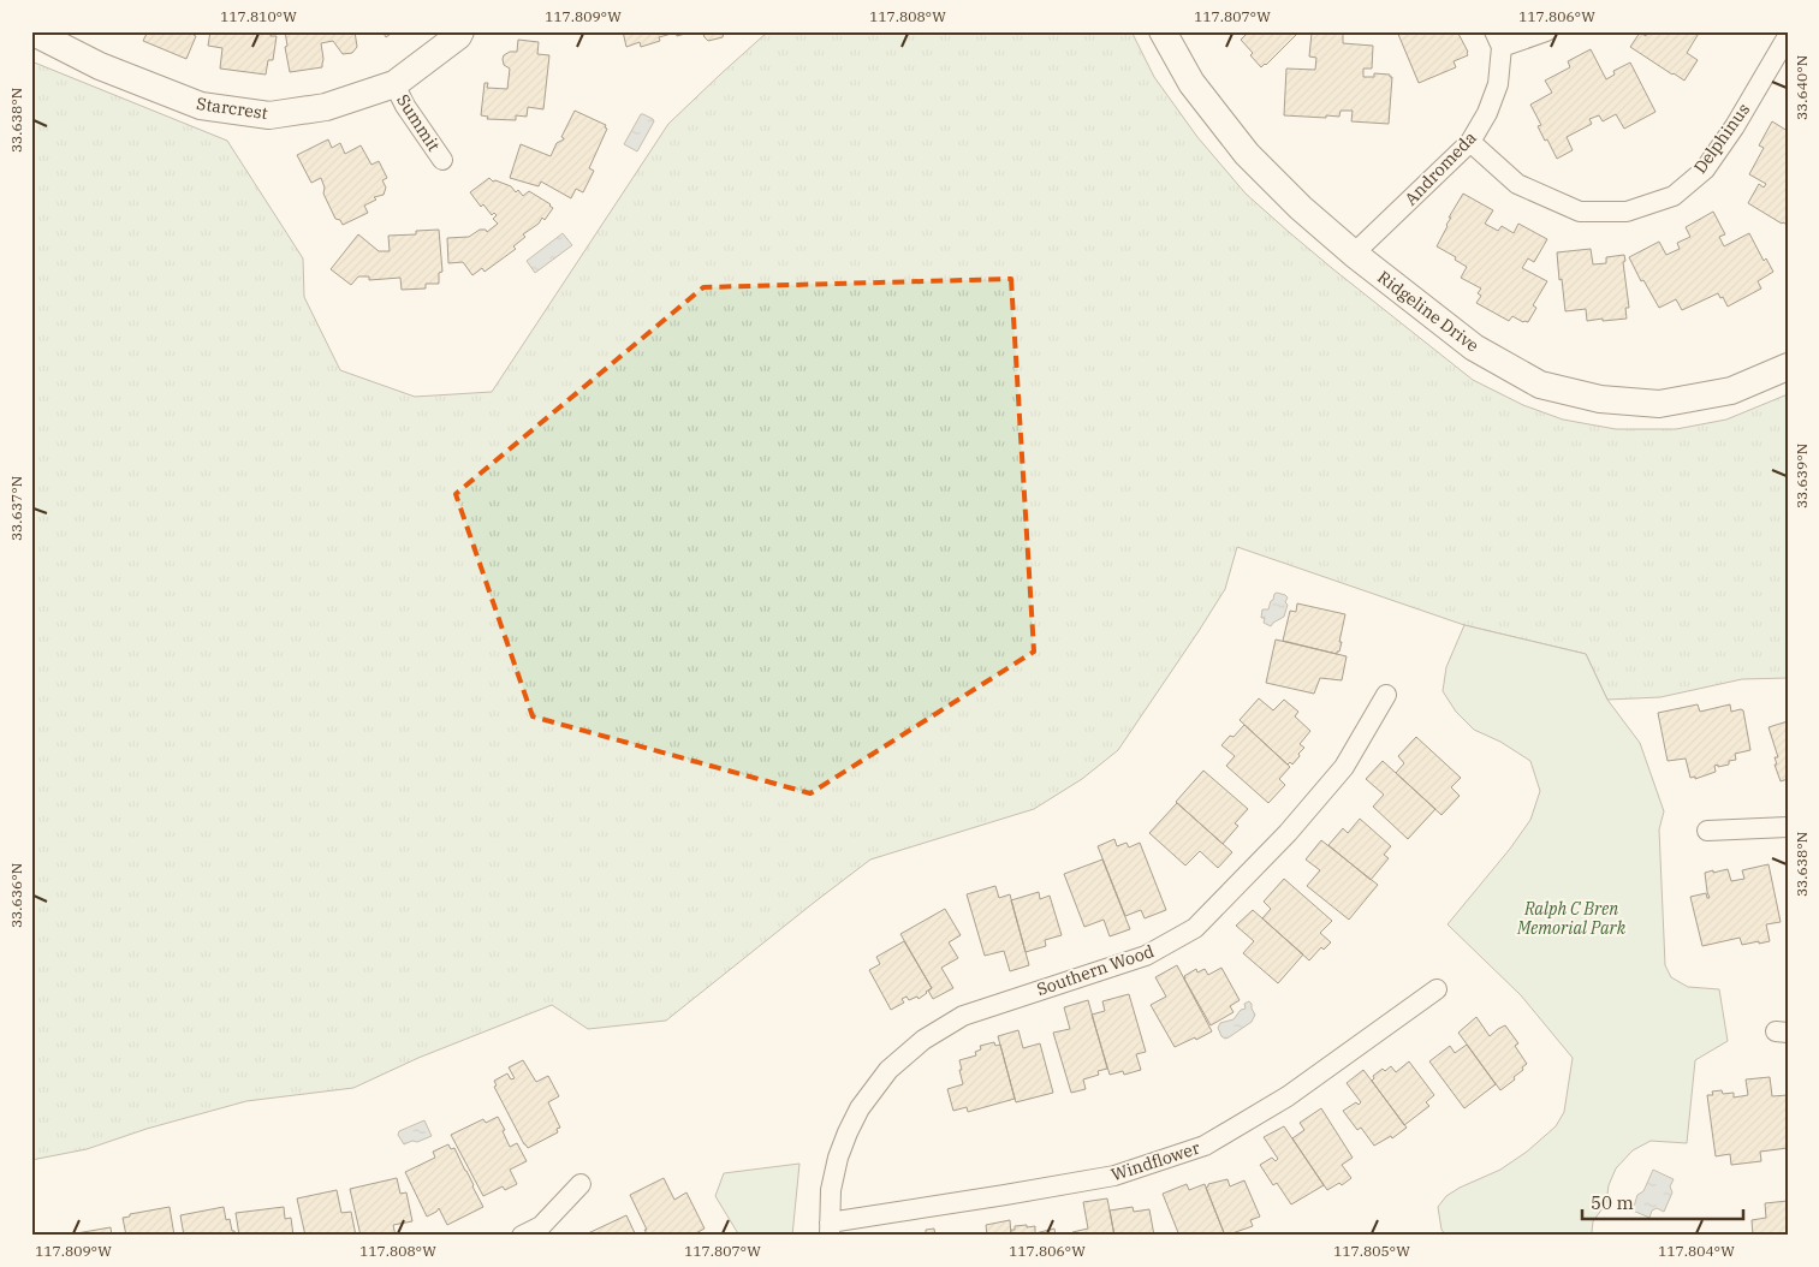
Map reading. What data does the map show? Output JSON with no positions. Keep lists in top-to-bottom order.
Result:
{
  "streets": {
    "street": [
      "Starcrest",
      "Summit",
      "Delphinus",
      "Andromeda",
      "Ridgeline Drive",
      "Southern Wood",
      "Windflower"
    ]
  },
  "crossings": [
    ["Starcrest", "Summit"],
    ["Delphinus", "Andromeda"],
    ["Andromeda", "Ridgeline Drive"],
    ["Southern Wood", "Windflower"]
  ],
  "parks": ["Ralph C Bren Memorial Park"],
  "scale_bar": "50 m",
  "coordinates": [
    "117.810°W",
    "117.809°W",
    "117.808°W",
    "117.807°W",
    "117.806°W",
    "33.640°N",
    "33.638°N",
    "33.639°N",
    "33.637°N",
    "33.636°N",
    "117.805°W",
    "117.804°W"
  ]
}
